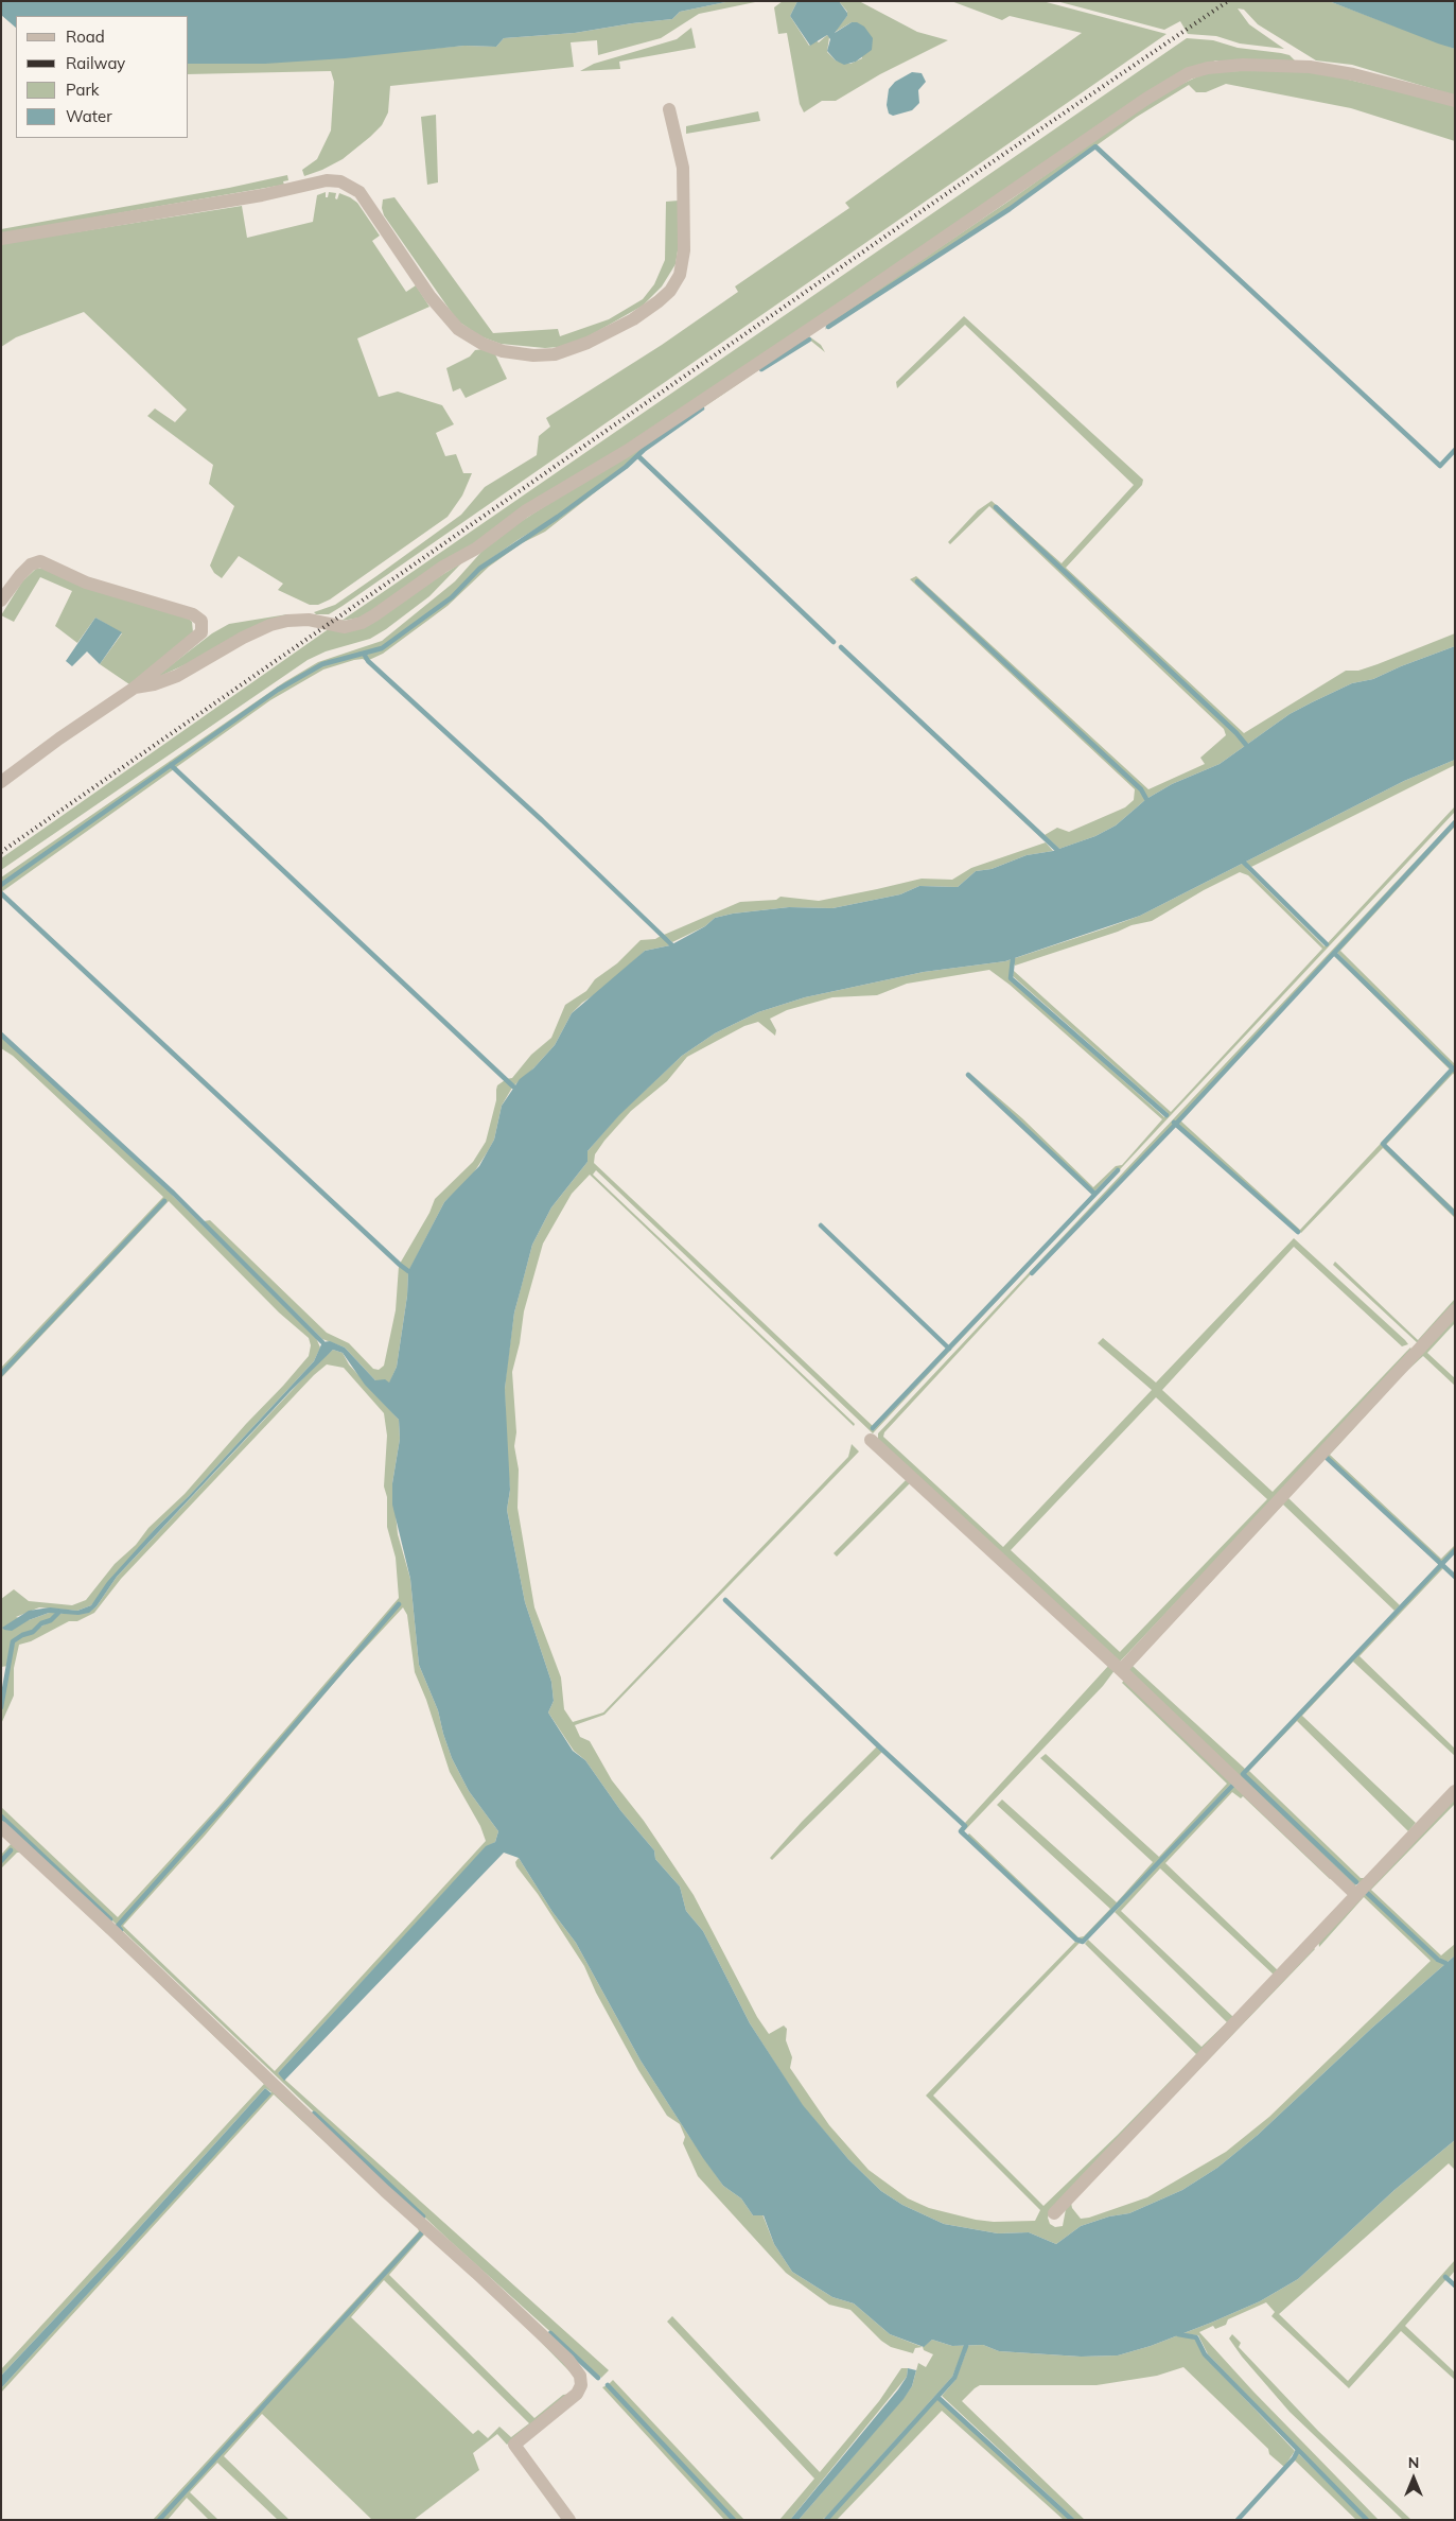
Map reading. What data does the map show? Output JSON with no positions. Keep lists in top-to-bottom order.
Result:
{
  "legend": [
    "Road",
    "Railway",
    "Park",
    "Water"
  ],
  "north": "top"
}
